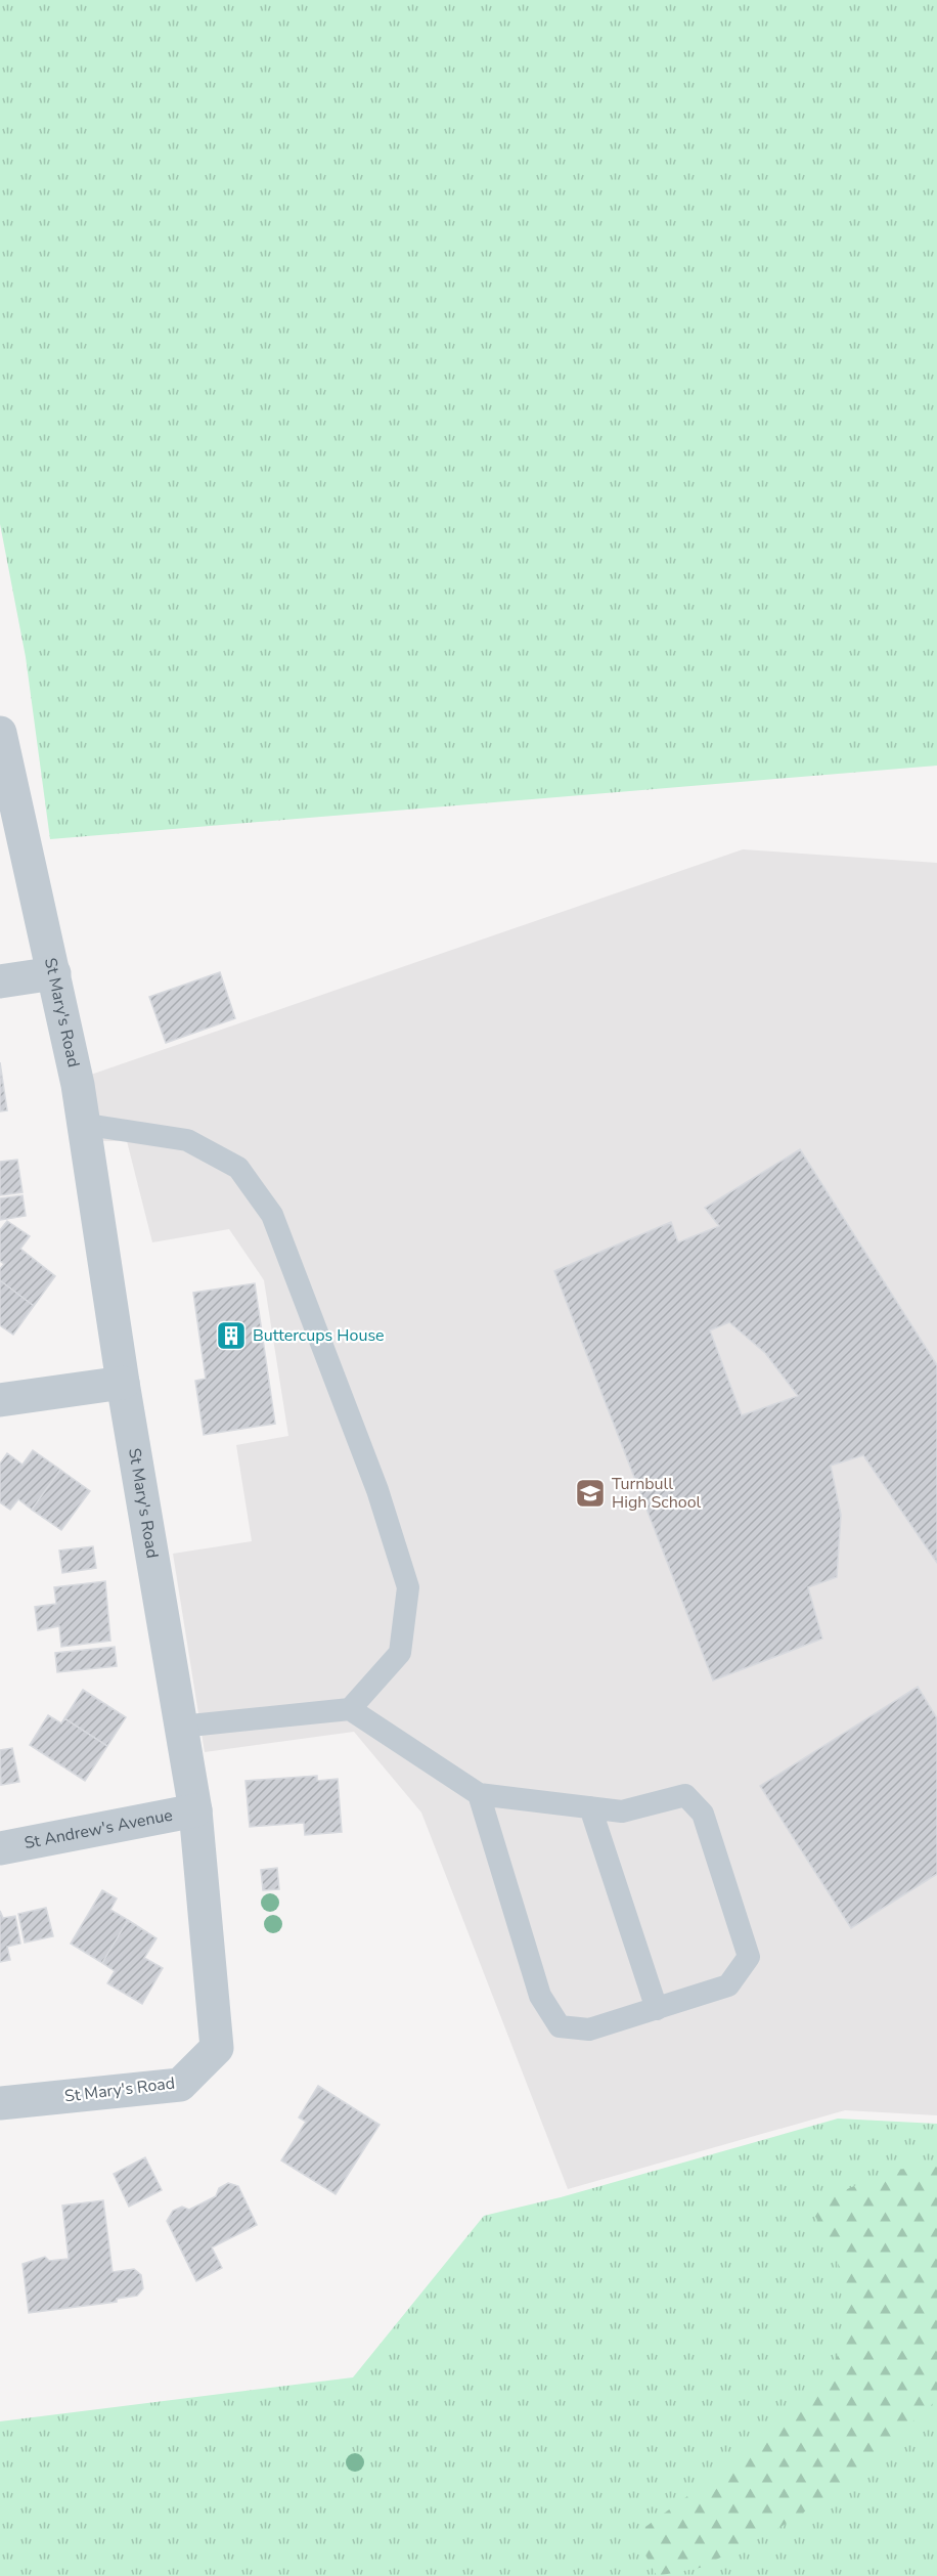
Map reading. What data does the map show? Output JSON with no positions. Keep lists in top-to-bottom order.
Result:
{
  "streets": {
    "street": ["St Mary's Road", "St Andrew's Avenue"]
  },
  "crossings": [
    ["St Mary's Road", "St Andrew's Avenue"]
  ],
  "places": {
    "building": ["Buttercups House"],
    "school or university": ["Turnbull High School"]
  }
}
